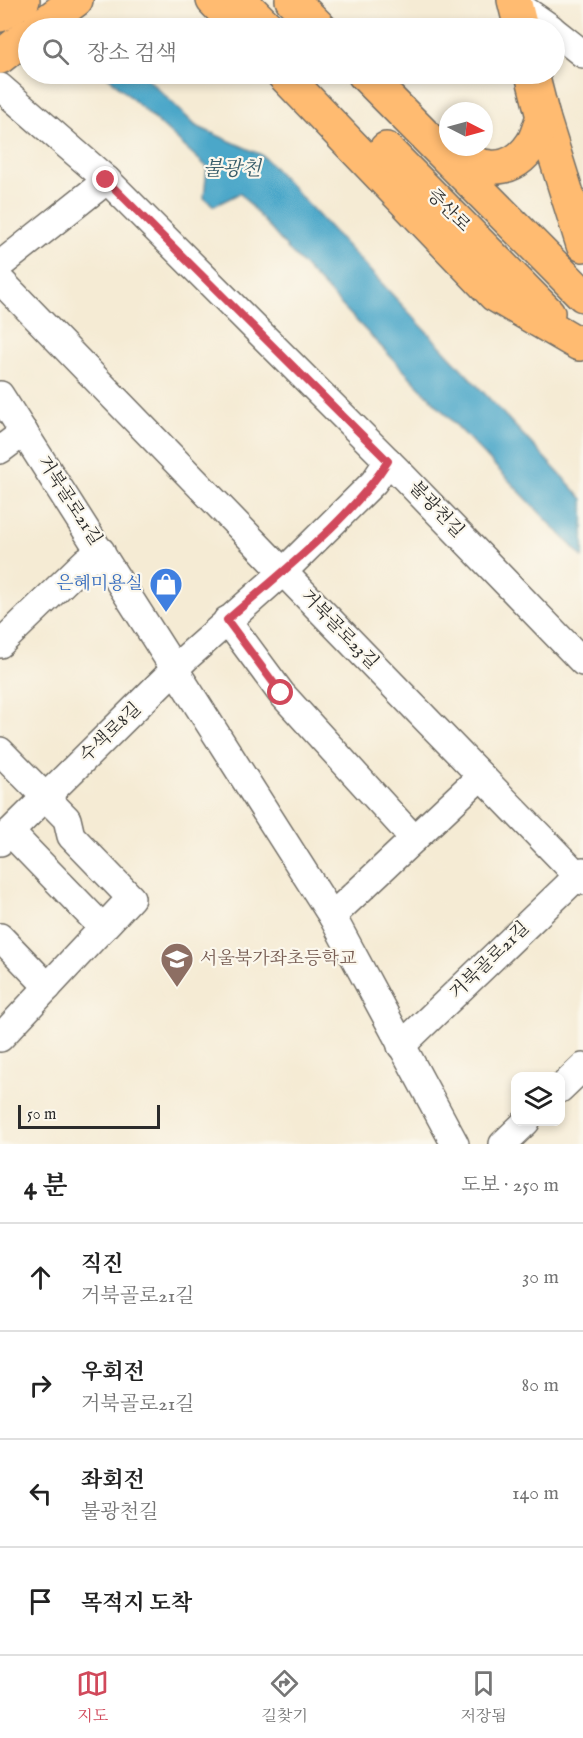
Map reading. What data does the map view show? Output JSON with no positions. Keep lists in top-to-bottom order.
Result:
{
  "streets": {
    "main road": ["증산로"],
    "street": [
      "거북골로21길",
      "불광천길",
      "거북골로23길",
      "수색로8길"
    ]
  },
  "crossings": [
    ["거북골로21길", "거북골로23길"],
    ["거북골로21길", "수색로8길"]
  ],
  "water": ["불광천"],
  "places": {
    "shop": ["은혜미용실"],
    "school or university": ["서울북가좌초등학교"]
  },
  "scale_bar": "50 m",
  "north": "right",
  "page": {
    "search": "장소 검색",
    "scale": "50 m",
    "heading": ["4 분", "도보 · 250 m"],
    "list": [
      ["직진", "거북골로21길", "30 m"],
      ["우회전", "거북골로21길", "80 m"],
      ["좌회전", "불광천길", "140 m"],
      "목적지 도착"
    ],
    "nav": ["지도", "길찾기", "저장됨"]
  }
}
